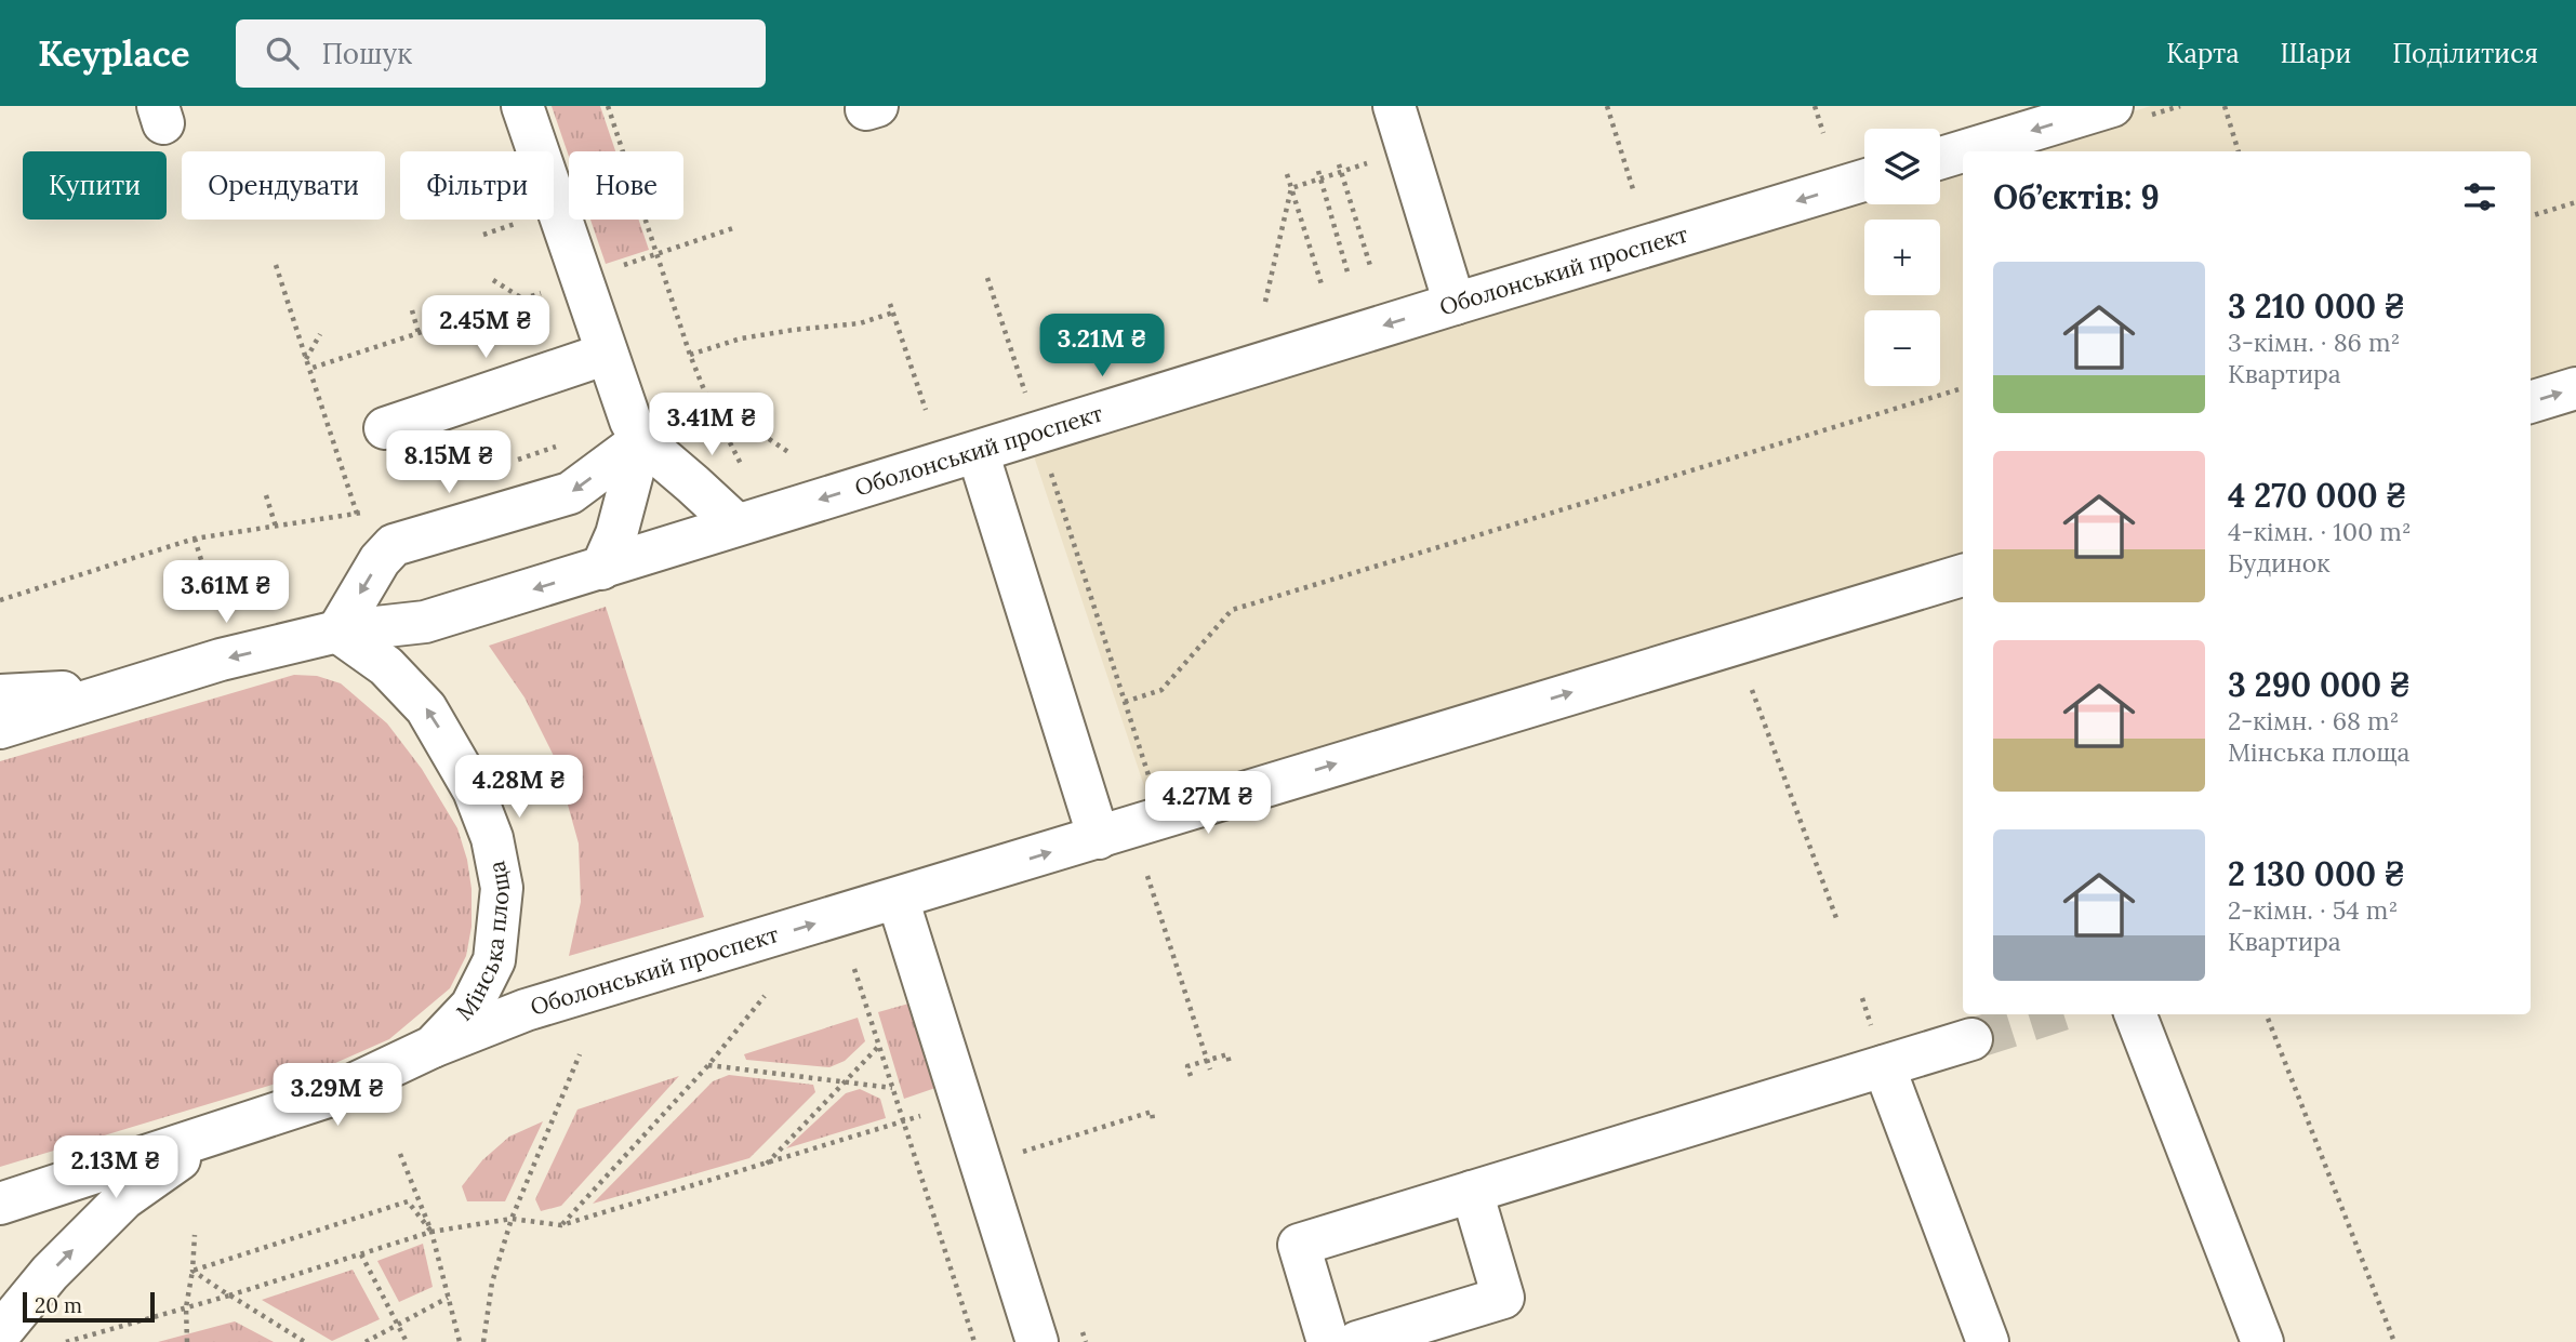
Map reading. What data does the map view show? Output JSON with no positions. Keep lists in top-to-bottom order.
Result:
{
  "streets": {
    "main road": ["Оболонський проспект", "Мінська площа"]
  },
  "crossings": [
    ["Оболонський проспект", "Мінська площа"]
  ],
  "one_way": ["Мінська площа"],
  "scale_bar": "20 m",
  "page": {
    "header": "Keyplace",
    "search": "Пошук",
    "nav": ["Карта", "Шари", "Поділитися"],
    "map_buttons": ["+", "−"],
    "chip": [
      "Купити",
      "Орендувати",
      "Фільтри",
      "Нове"
    ],
    "heading": "Об’єктів: 9",
    "list": [
      {
        "name": "3 210 000 ₴",
        "note": "3-кімн. · 86 m² · Квартира"
      },
      {
        "name": "4 270 000 ₴",
        "note": "4-кімн. · 100 m² · Будинок"
      },
      {
        "name": "3 290 000 ₴",
        "note": "2-кімн. · 68 m² · Мінська площа"
      },
      {
        "name": "2 130 000 ₴",
        "note": "2-кімн. · 54 m² · Квартира"
      }
    ],
    "price": [
      "2.45M ₴",
      "3.21M ₴",
      "3.41M ₴",
      "8.15M ₴",
      "3.61M ₴",
      "4.28M ₴",
      "4.27M ₴",
      "3.29M ₴",
      "2.13M ₴"
    ],
    "scale": "20 m"
  }
}
